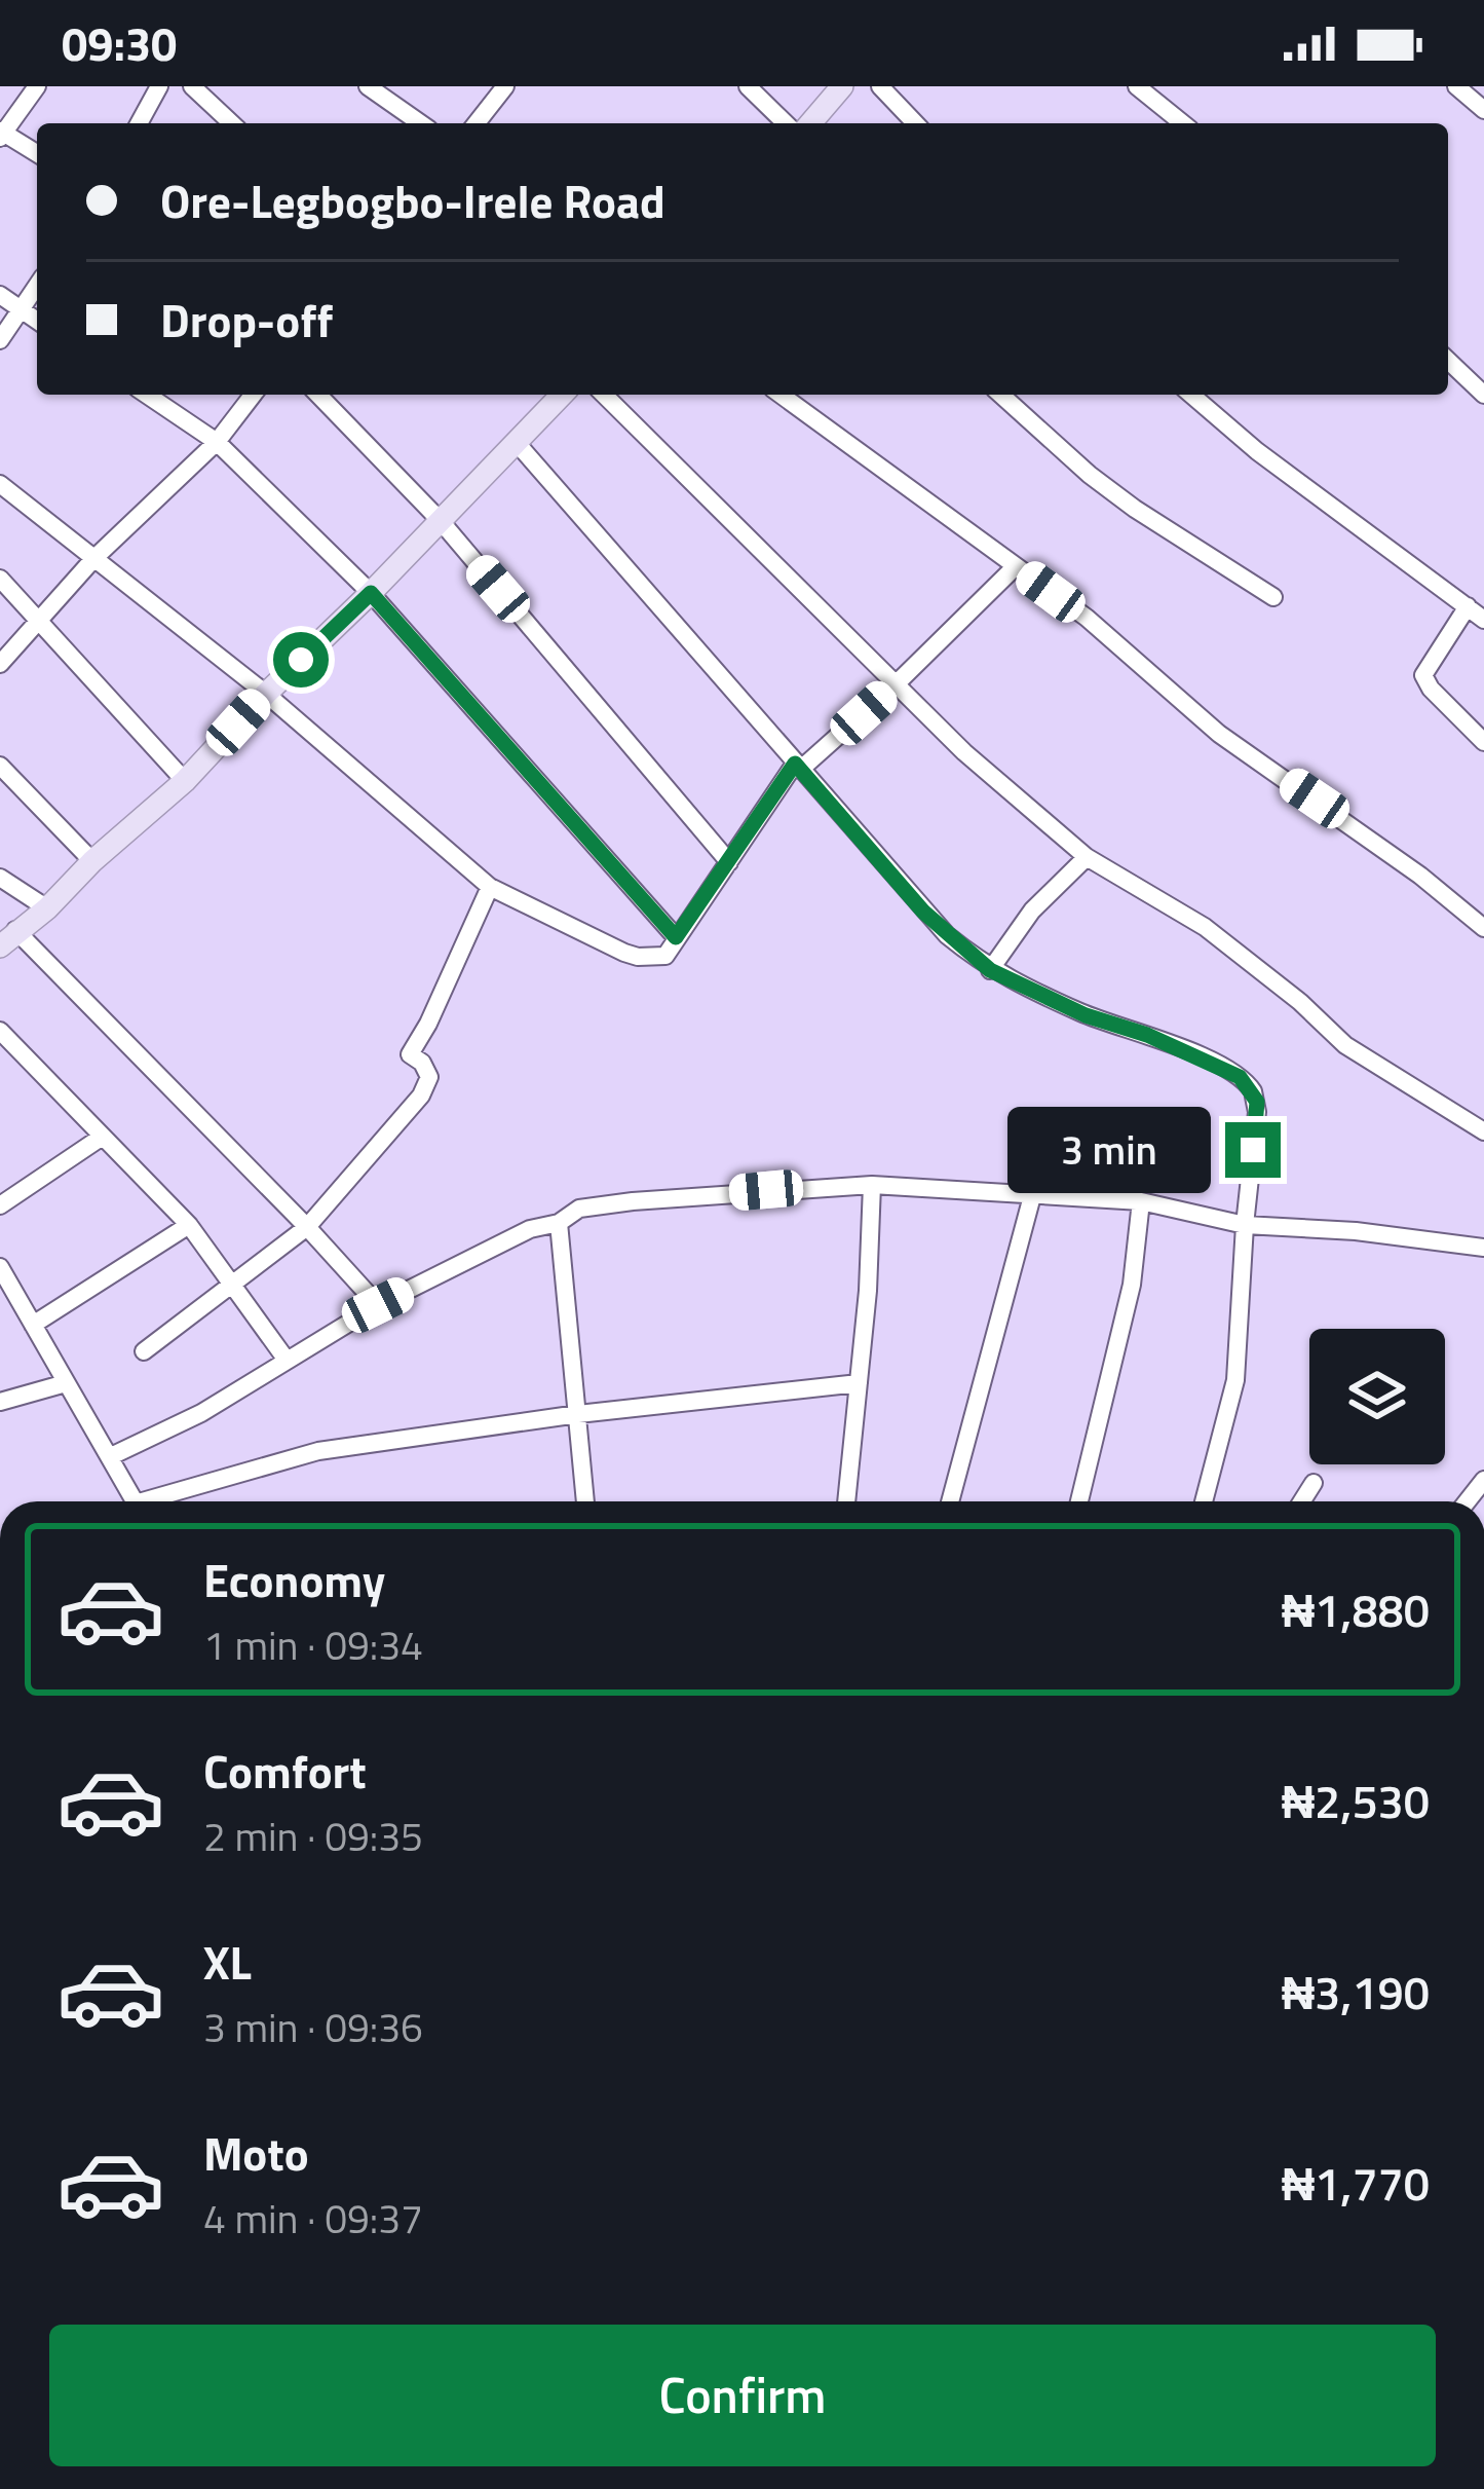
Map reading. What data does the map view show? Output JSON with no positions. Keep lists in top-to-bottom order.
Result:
{
  "page": {
    "status": "09:30",
    "banner": ["Ore-Legbogbo-Irele Road", "Drop-off"],
    "bubble": "3 min",
    "list": [
      {
        "name": "Economy",
        "note": "1 min · 09:34",
        "value": "₦1,880"
      },
      {
        "name": "Comfort",
        "note": "2 min · 09:35",
        "value": "₦2,530"
      },
      {
        "name": "XL",
        "note": "3 min · 09:36",
        "value": "₦3,190"
      },
      {
        "name": "Moto",
        "note": "4 min · 09:37",
        "value": "₦1,770"
      }
    ],
    "buttons": "Confirm"
  }
}
